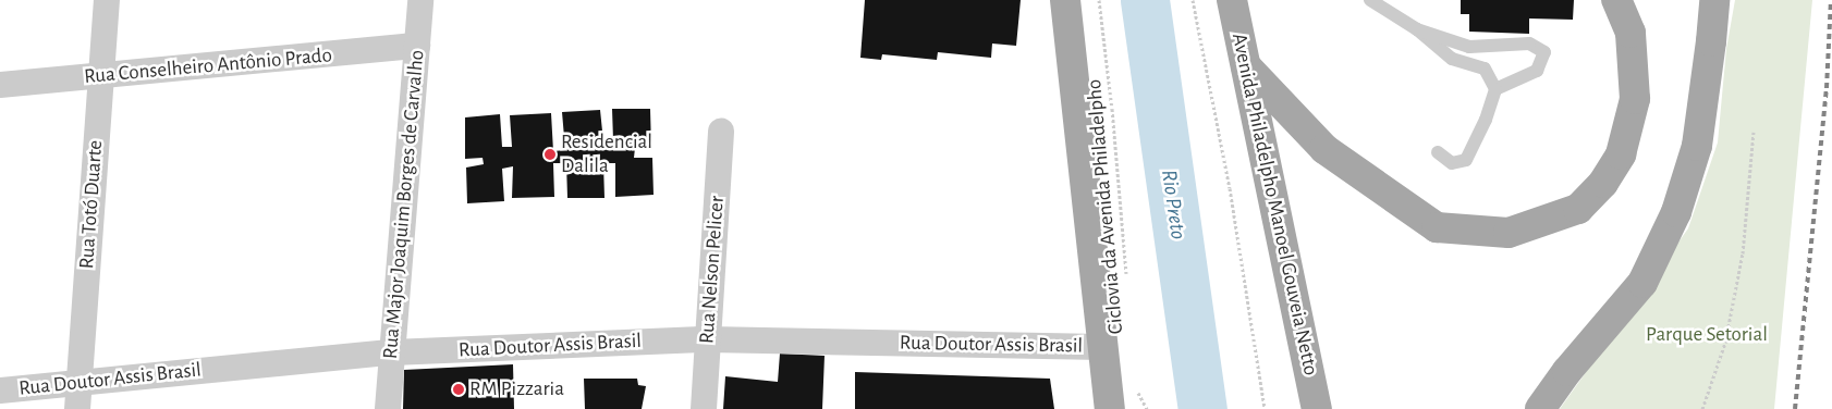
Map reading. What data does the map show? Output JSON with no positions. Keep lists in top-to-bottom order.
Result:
{
  "streets": {
    "main road": ["Avenida Philadelpho Manoel Gouveia Netto"],
    "street": [
      "Rua Conselheiro Antônio Prado",
      "Rua Totó Duarte",
      "Rua Major Joaquim Borges de Carvalho",
      "Rua Nelson Pelicer",
      "Rua Doutor Assis Brasil"
    ],
    "path": ["Ciclovia da Avenida Philadelpho"]
  },
  "crossings": [
    ["Rua Conselheiro Antônio Prado", "Rua Totó Duarte"],
    ["Rua Conselheiro Antônio Prado", "Rua Major Joaquim Borges de Carvalho"],
    ["Rua Totó Duarte", "Rua Doutor Assis Brasil"],
    ["Rua Major Joaquim Borges de Carvalho", "Rua Doutor Assis Brasil"],
    ["Rua Nelson Pelicer", "Rua Doutor Assis Brasil"]
  ],
  "water": ["Rio Preto"],
  "parks": ["Parque Setorial"],
  "places": ["Residencial Dalila", "RM Pizzaria"]
}
